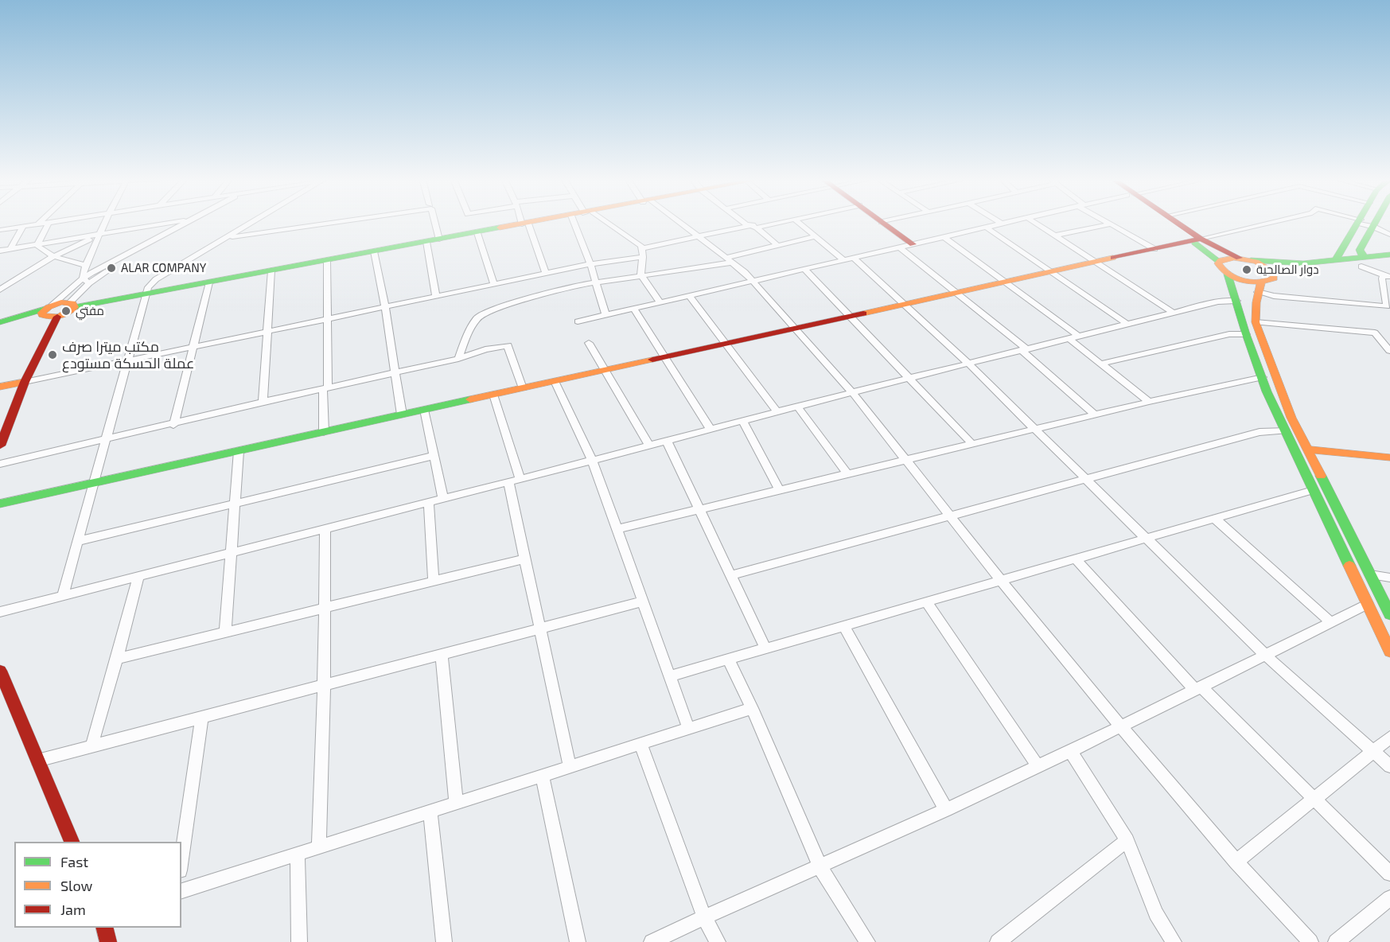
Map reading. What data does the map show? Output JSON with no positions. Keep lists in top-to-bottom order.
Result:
{
  "places": [
    "ALAR COMPANY",
    "دوار الصالحية",
    "مفتي",
    "مكتب ميترا صرف عملة الحسكة مستودع"
  ],
  "legend": ["Fast", "Slow", "Jam"]
}
